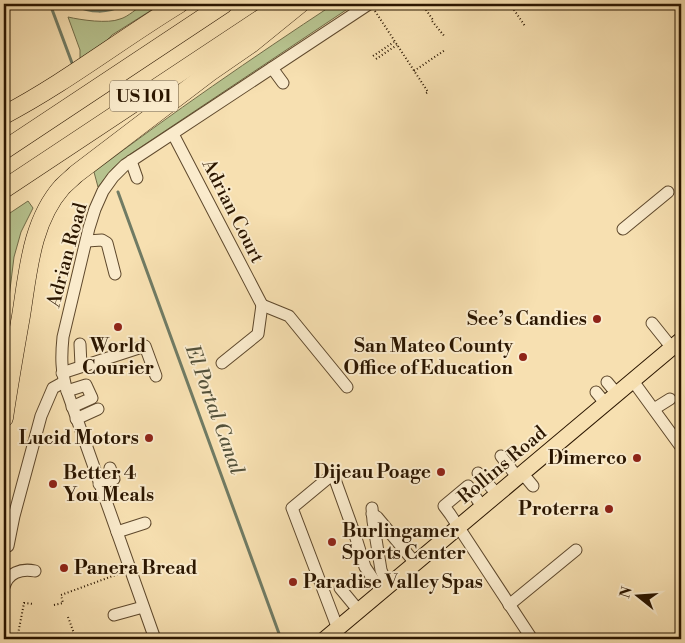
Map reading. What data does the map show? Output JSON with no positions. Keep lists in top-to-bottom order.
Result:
{
  "streets": {
    "highway": ["US 101"],
    "main road": ["Rollins Road"],
    "street": ["Adrian Court", "Adrian Road"]
  },
  "crossings": [
    ["Adrian Court", "Adrian Road"]
  ],
  "water": ["El Portal Canal"],
  "places": [
    "See’s Candies",
    "World Courier",
    "San Mateo County Office of Education",
    "Lucid Motors",
    "Dimerco",
    "Dijeau Poage",
    "Better 4 You Meals",
    "Proterra",
    "Burlingamer Sports Center",
    "Panera Bread",
    "Paradise Valley Spas"
  ],
  "north": "left"
}
